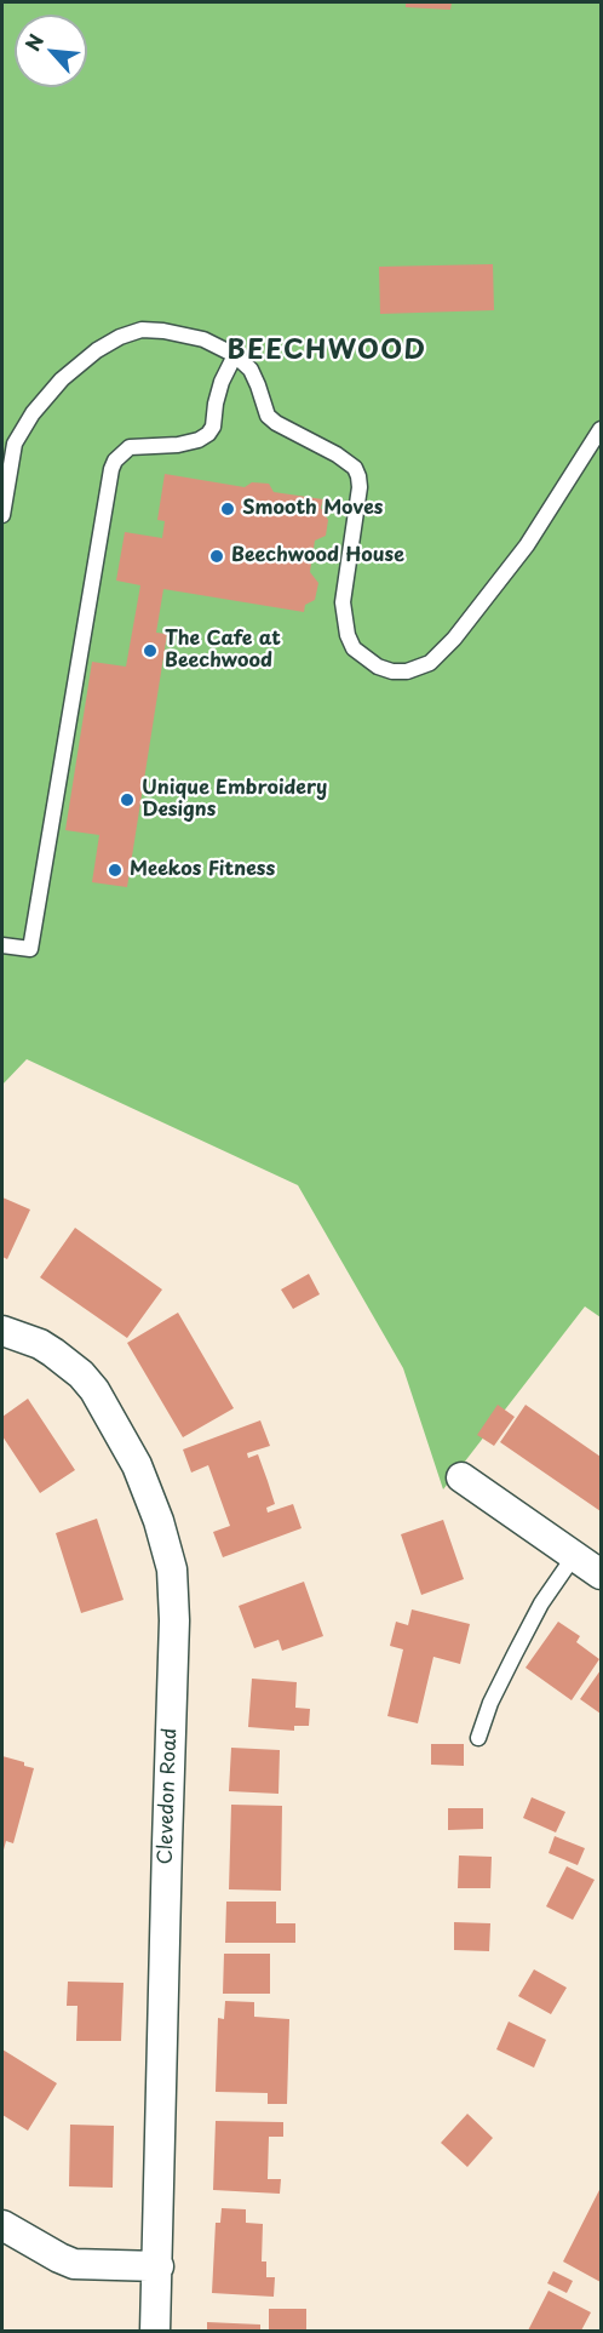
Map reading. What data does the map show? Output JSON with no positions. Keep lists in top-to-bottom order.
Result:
{
  "streets": {
    "street": ["Clevedon Road"]
  },
  "districts": ["BEECHWOOD"],
  "places": [
    "Smooth Moves",
    "Beechwood House",
    "The Cafe at Beechwood",
    "Unique Embroidery Designs",
    "Meekos Fitness"
  ],
  "north": "top left"
}
